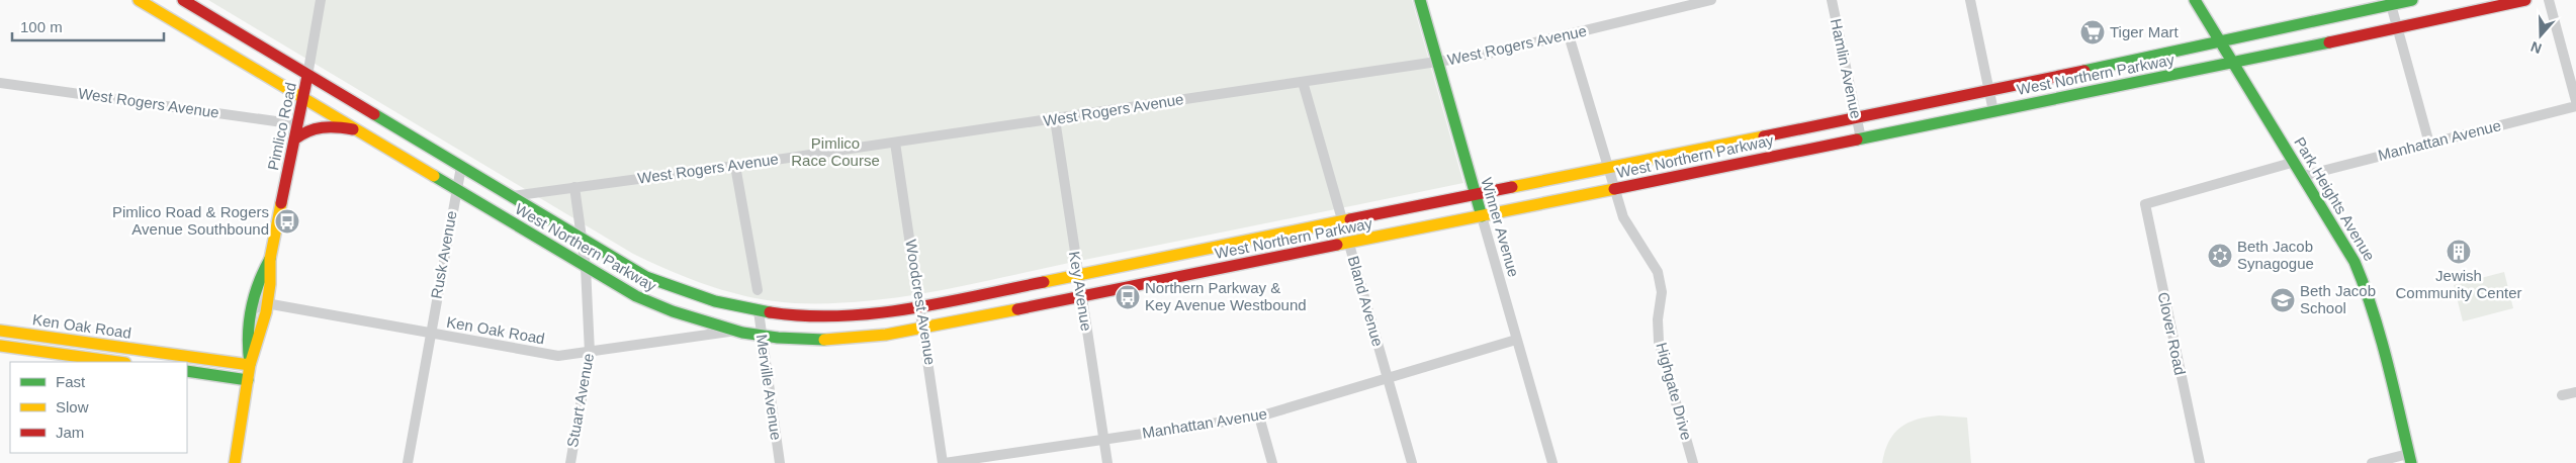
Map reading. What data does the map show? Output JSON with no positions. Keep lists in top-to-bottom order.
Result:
{
  "streets": {
    "main road": [
      "West Northern Parkway",
      "Pimlico Road",
      "Park Heights Avenue",
      "Winner Avenue",
      "Ken Oak Road"
    ],
    "street": [
      "West Rogers Avenue",
      "Hamlin Avenue",
      "Manhattan Avenue",
      "Rusk Avenue",
      "Key Avenue",
      "Bland Avenue",
      "Woodcrest Avenue",
      "Clover Road",
      "Merville Avenue",
      "Highgate Drive",
      "Stuart Avenue"
    ]
  },
  "crossings": [
    ["West Rogers Avenue", "West Northern Parkway"],
    ["West Rogers Avenue", "Pimlico Road"],
    ["West Rogers Avenue", "Winner Avenue"],
    ["West Rogers Avenue", "Key Avenue"],
    ["West Rogers Avenue", "Bland Avenue"],
    ["West Rogers Avenue", "Woodcrest Avenue"],
    ["West Rogers Avenue", "Highgate Drive"],
    ["West Rogers Avenue", "Stuart Avenue"],
    ["Hamlin Avenue", "West Northern Parkway"],
    ["West Northern Parkway", "Pimlico Road"],
    ["West Northern Parkway", "Park Heights Avenue"],
    ["West Northern Parkway", "Winner Avenue"],
    ["West Northern Parkway", "Rusk Avenue"],
    ["West Northern Parkway", "Key Avenue"],
    ["West Northern Parkway", "Bland Avenue"],
    ["West Northern Parkway", "Woodcrest Avenue"],
    ["West Northern Parkway", "Ken Oak Road"],
    ["West Northern Parkway", "Merville Avenue"],
    ["West Northern Parkway", "Highgate Drive"],
    ["West Northern Parkway", "Stuart Avenue"],
    ["Pimlico Road", "Ken Oak Road"],
    ["Manhattan Avenue", "Park Heights Avenue"],
    ["Manhattan Avenue", "Winner Avenue"],
    ["Manhattan Avenue", "Key Avenue"],
    ["Manhattan Avenue", "Bland Avenue"],
    ["Manhattan Avenue", "Woodcrest Avenue"],
    ["Park Heights Avenue", "Clover Road"],
    ["Rusk Avenue", "Ken Oak Road"],
    ["Ken Oak Road", "Stuart Avenue"]
  ],
  "parks": ["Pimlico Race Course"],
  "places": {
    "supermarket": ["Tiger Mart"],
    "bus stop": ["Pimlico Road & Rogers Avenue Southbound", "Northern Parkway & Key Avenue Westbound"],
    "building": ["Jewish Community Center"],
    "synagogue": ["Beth Jacob Synagogue"],
    "school or university": ["Beth Jacob School"]
  },
  "legend": ["Fast", "Slow", "Jam"],
  "scale_bar": "100 m",
  "north": "bottom"
}
